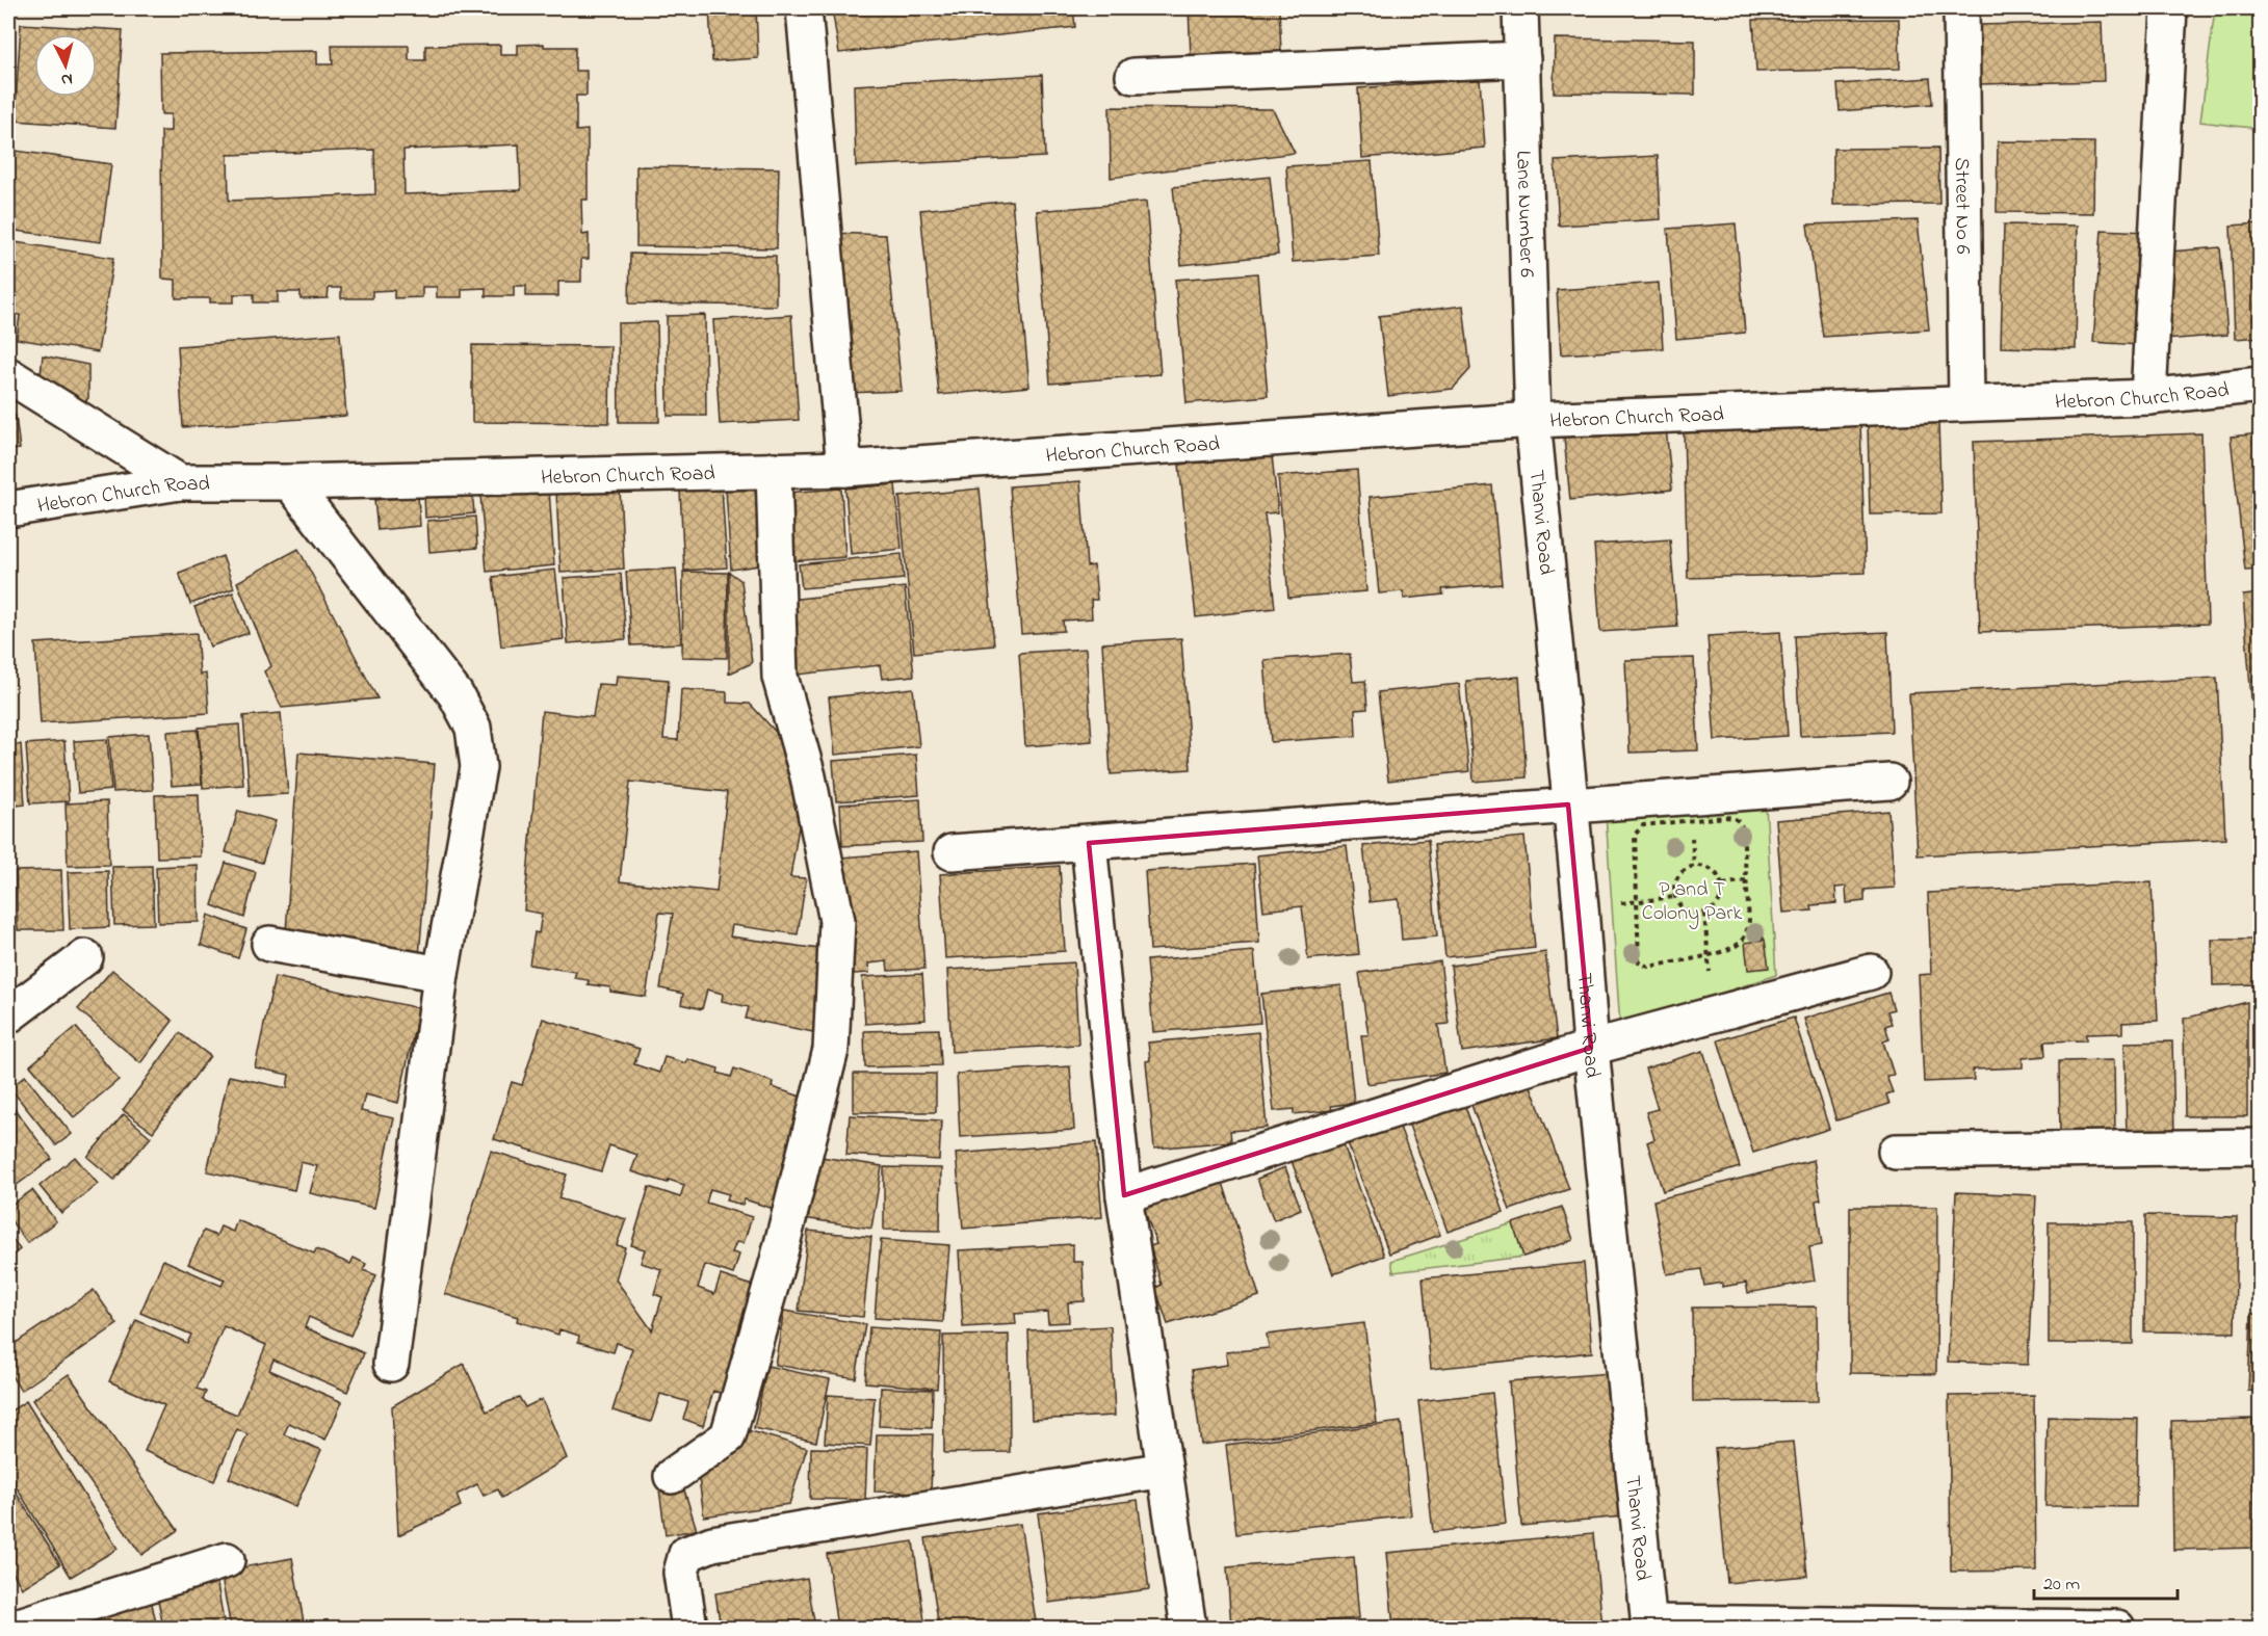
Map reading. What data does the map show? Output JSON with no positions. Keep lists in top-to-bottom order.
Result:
{
  "streets": {
    "street": [
      "Street No 6",
      "Lane Number 6",
      "Hebron Church Road",
      "Thanvi Road"
    ]
  },
  "crossings": [
    ["Street No 6", "Hebron Church Road"],
    ["Lane Number 6", "Hebron Church Road"],
    ["Lane Number 6", "Thanvi Road"],
    ["Hebron Church Road", "Thanvi Road"]
  ],
  "parks": ["P and T Colony Park"],
  "scale_bar": "20 m",
  "north": "bottom"
}
